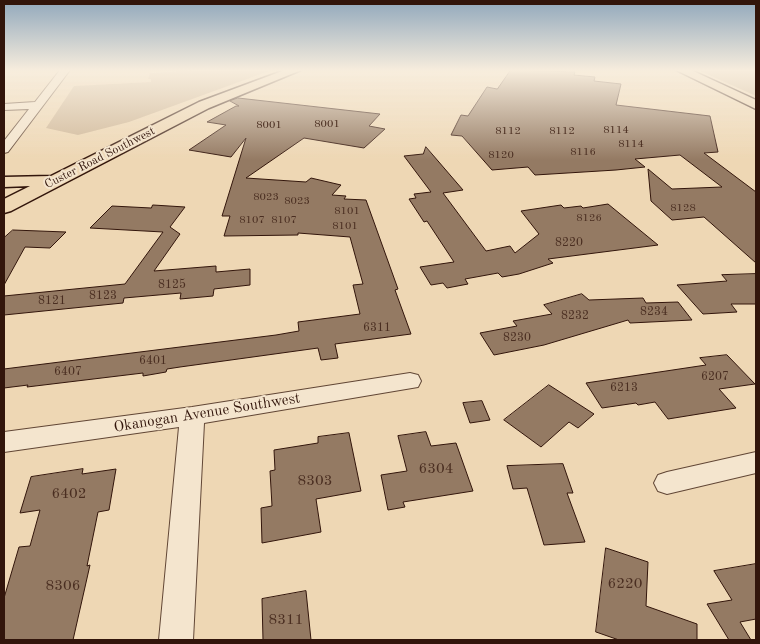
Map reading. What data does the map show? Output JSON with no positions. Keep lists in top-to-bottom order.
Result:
{
  "streets": {
    "main road": ["Custer Road Southwest"],
    "street": ["Okanogan Avenue Southwest"]
  },
  "house_numbers": [
    "8001",
    "8001",
    "8114",
    "8112",
    "8112",
    "8114",
    "8116",
    "8120",
    "8023",
    "8023",
    "8128",
    "8101",
    "8126",
    "8107",
    "8107",
    "8101",
    "8220",
    "8125",
    "8123",
    "8121",
    "8234",
    "8232",
    "6311",
    "8230",
    "6401",
    "6407",
    "6207",
    "6213",
    "6304",
    "8303",
    "6402",
    "6220",
    "8306",
    "8311"
  ]
}
